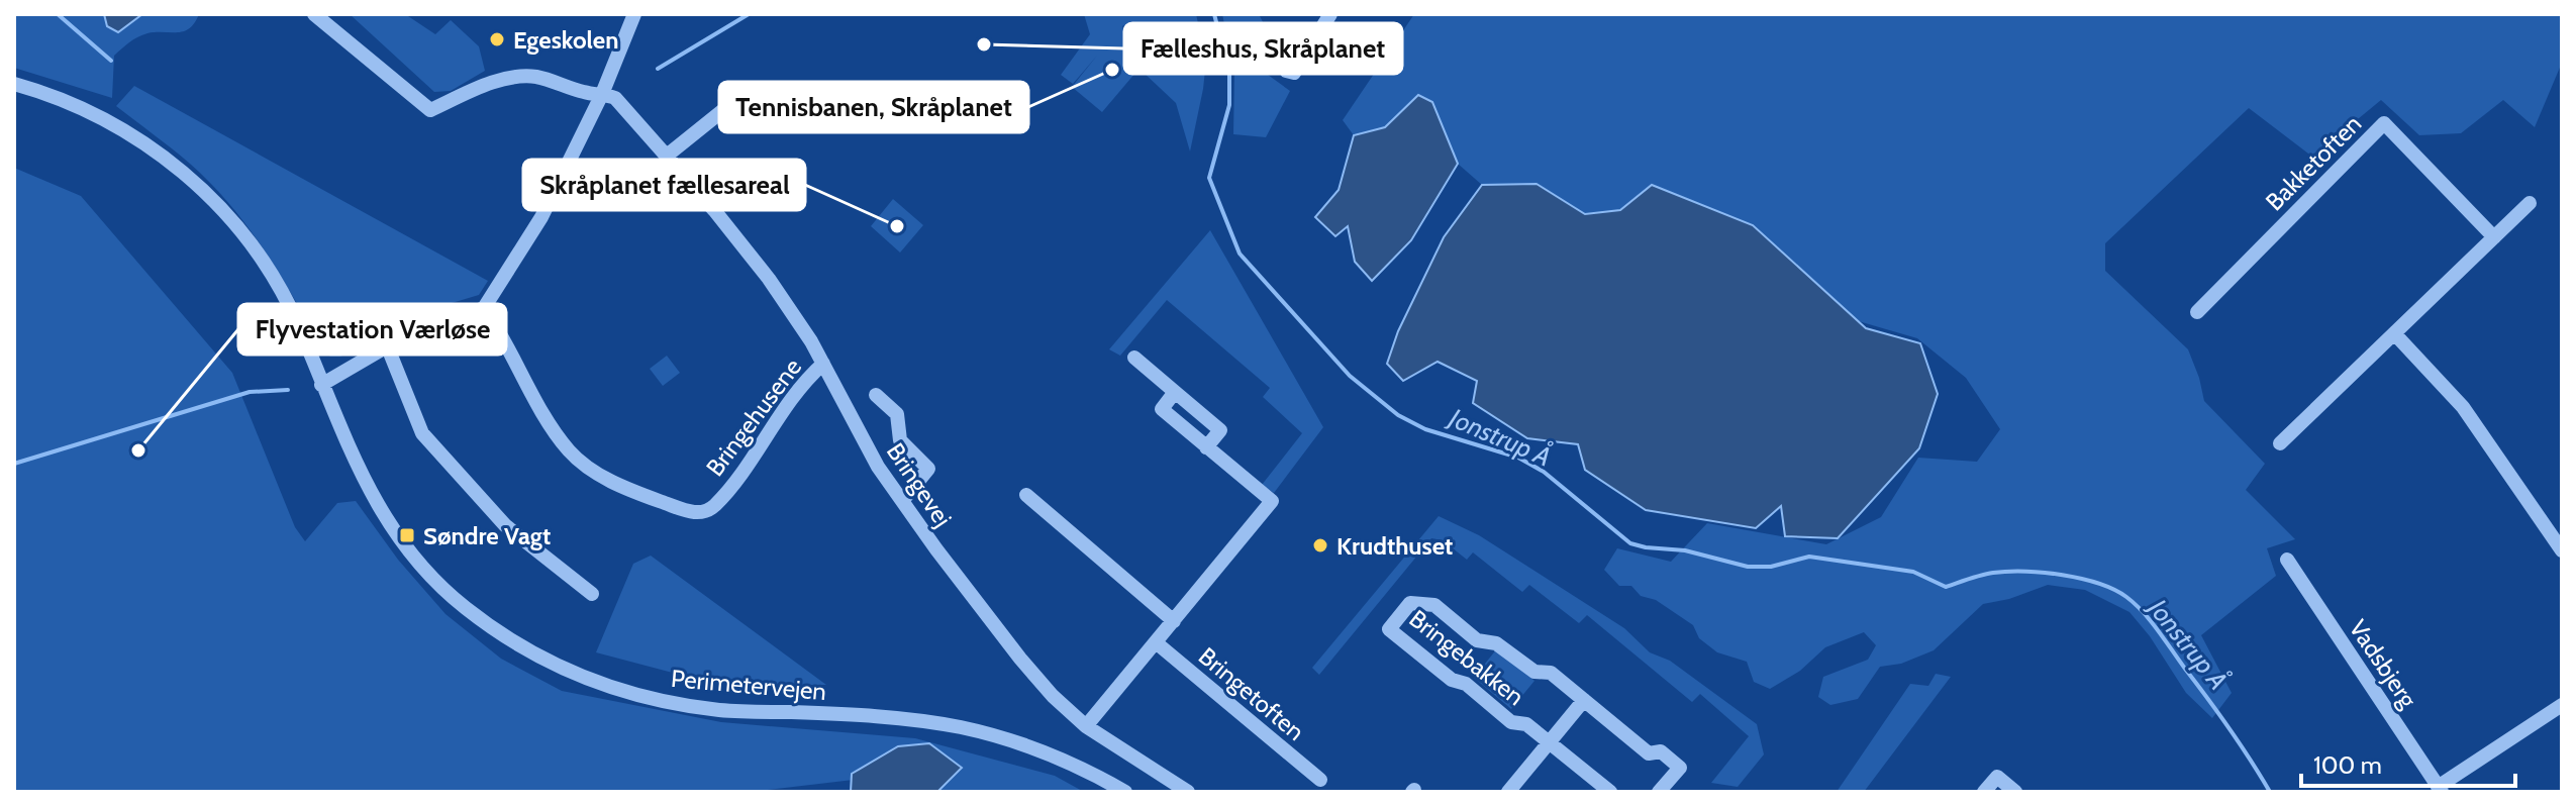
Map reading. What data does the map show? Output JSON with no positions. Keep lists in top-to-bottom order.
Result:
{
  "streets": {
    "street": [
      "Bakketoften",
      "Bringehusene",
      "Bringevej",
      "Bringebakken",
      "Vadsbjerg",
      "Perimetervejen",
      "Bringetoften"
    ]
  },
  "crossings": [
    ["Bringehusene", "Bringevej"]
  ],
  "water": ["Jonstrup Å"],
  "places": {
    "other": [
      "Egeskolen",
      "Fælleshus, Skråplanet",
      "Tennisbanen, Skråplanet",
      "Skråplanet fællesareal",
      "Flyvestation Værløse",
      "Krudthuset"
    ],
    "transit": ["Søndre Vagt"]
  },
  "scale_bar": "100 m"
}
